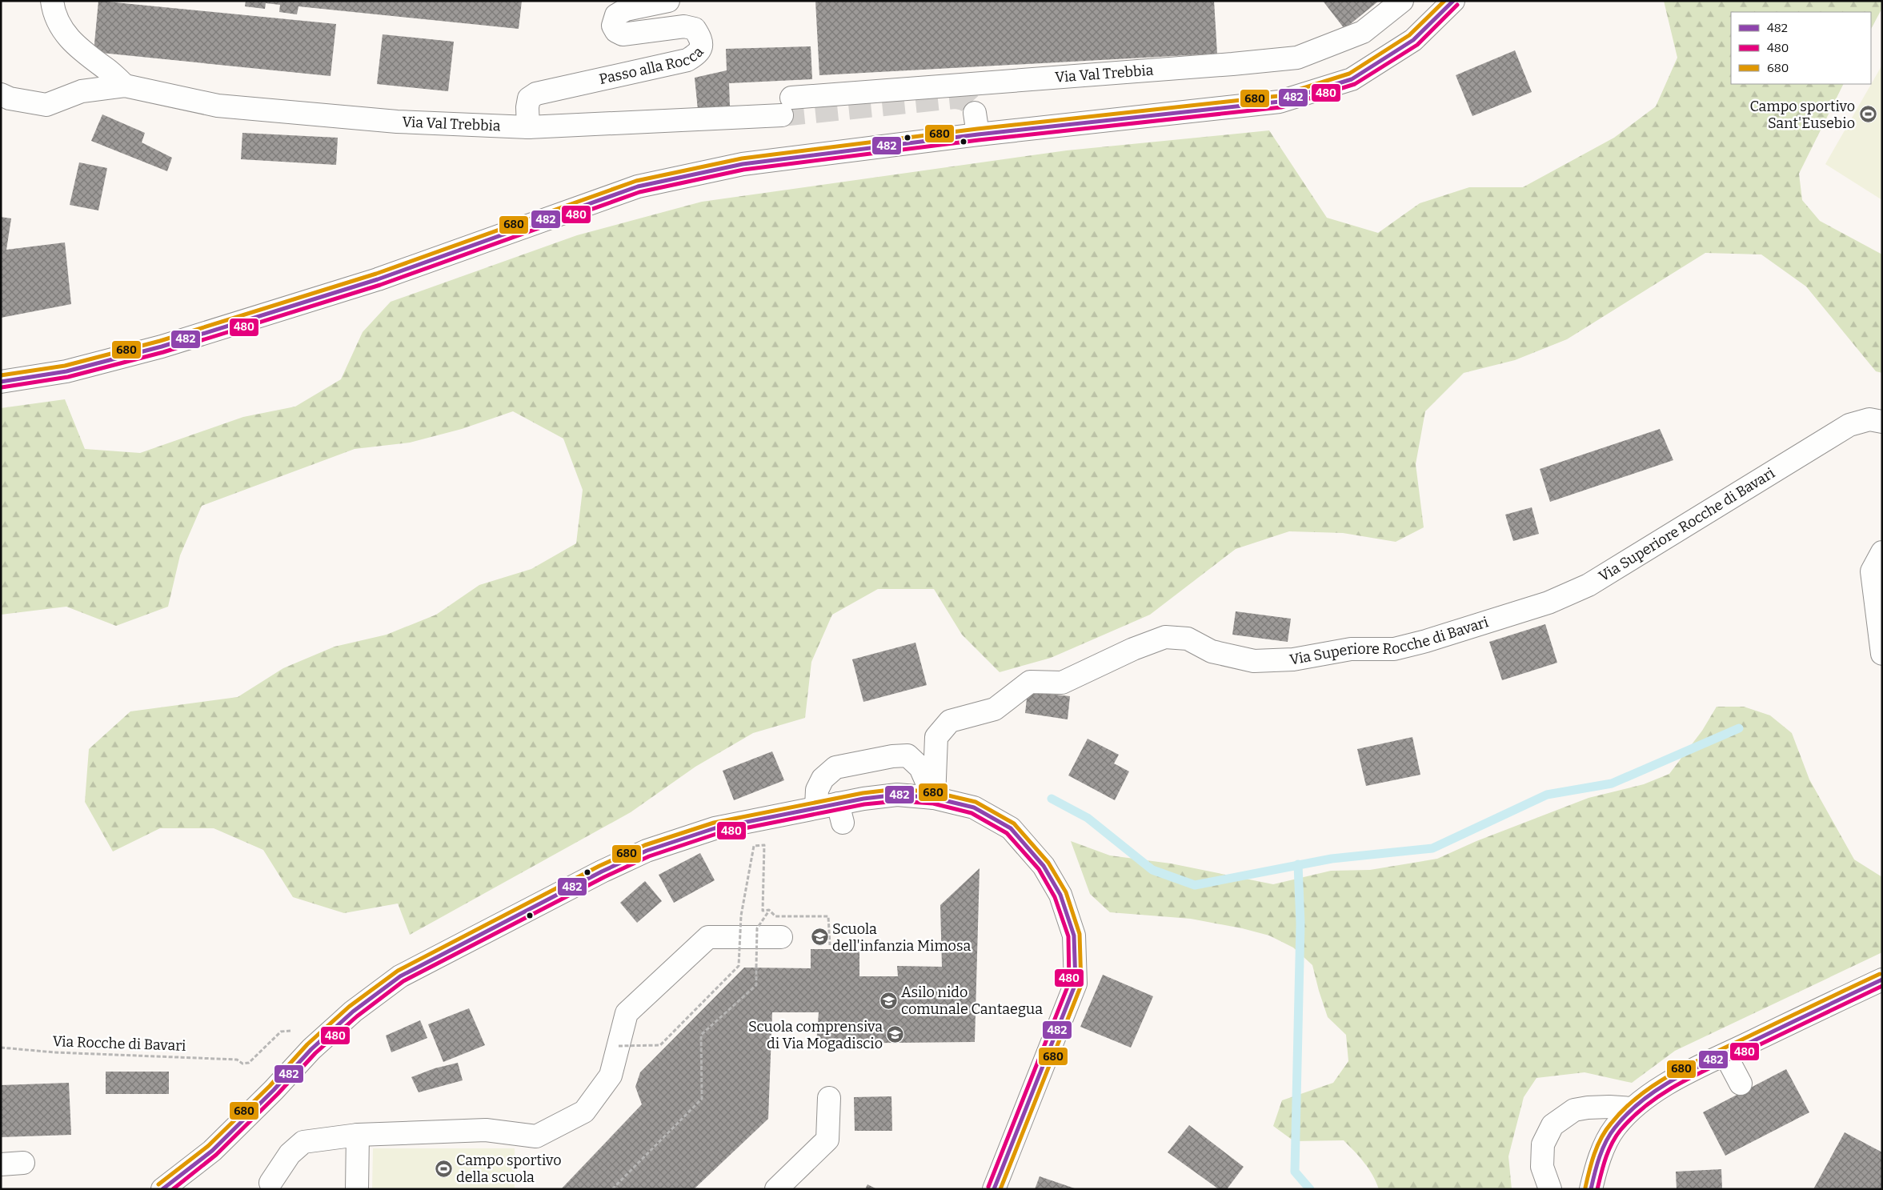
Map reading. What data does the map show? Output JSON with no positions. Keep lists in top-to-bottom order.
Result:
{
  "streets": {
    "street": ["Passo alla Rocca", "Via Val Trebbia", "Via Superiore Rocche di Bavari"],
    "path": ["Via Rocche di Bavari"]
  },
  "crossings": [
    ["Passo alla Rocca", "Via Val Trebbia"]
  ],
  "places": {
    "sports": ["Campo sportivo Sant'Eusebio", "Campo sportivo della scuola"],
    "school or university": ["Scuola dell'infanzia Mimosa", "Asilo nido comunale Cantaegua", "Scuola comprensiva di Via Mogadiscio"]
  },
  "lines": ["transit line 482", "transit line 680", "transit line 480"],
  "legend": ["482", "480", "680"]
}
